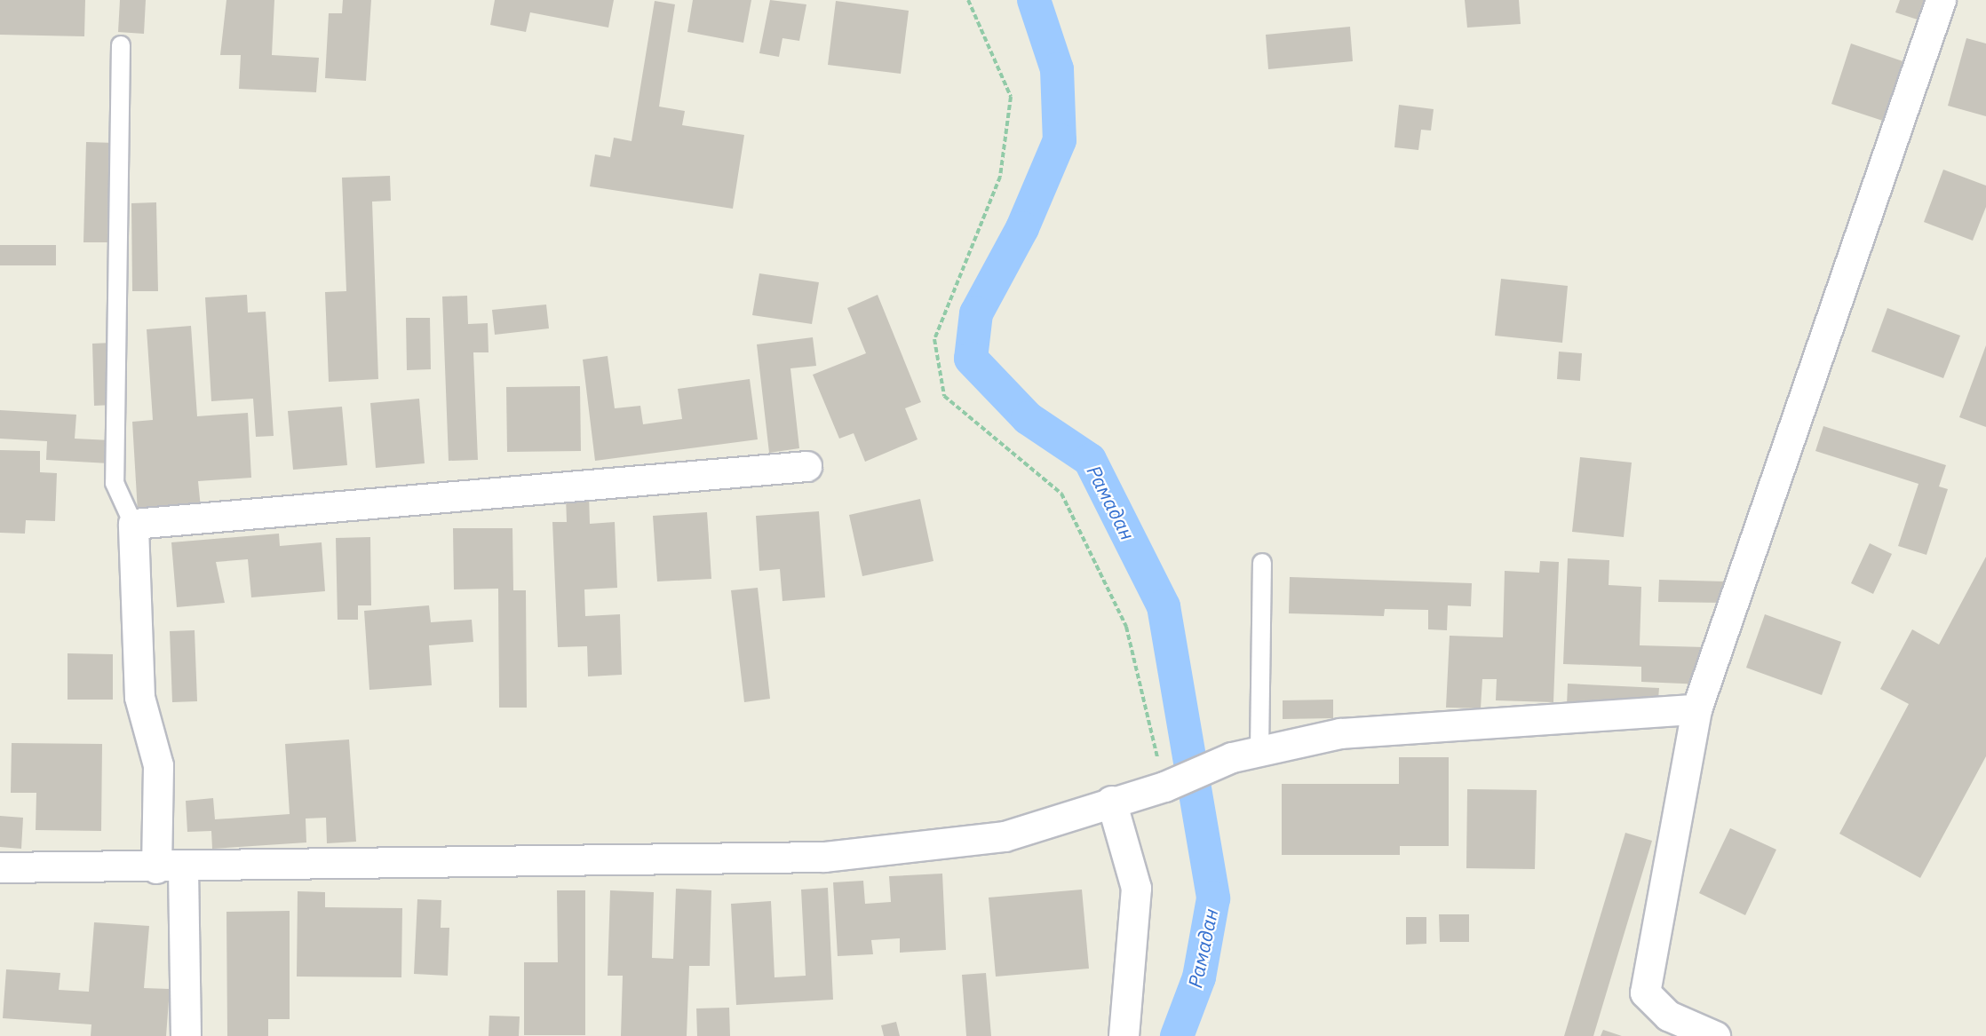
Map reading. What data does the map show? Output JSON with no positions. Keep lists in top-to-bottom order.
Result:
{
  "water": ["Рамадан"]
}
